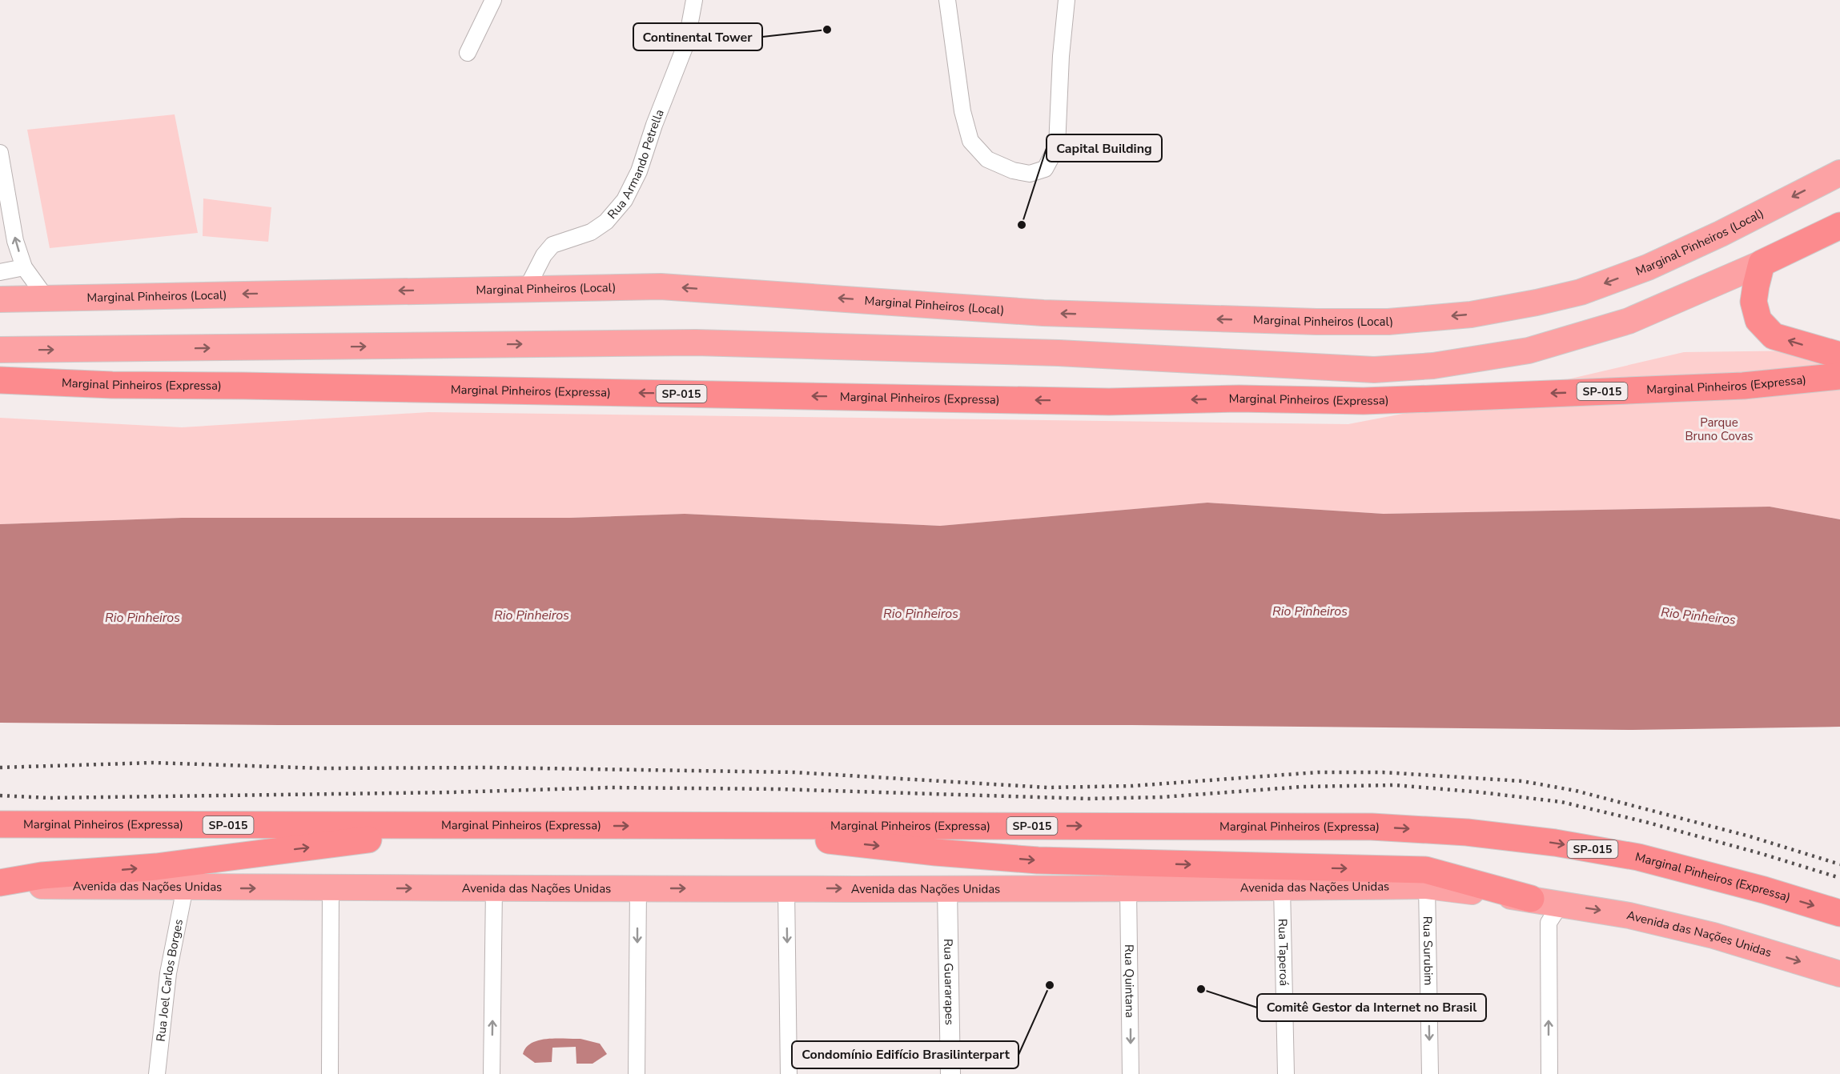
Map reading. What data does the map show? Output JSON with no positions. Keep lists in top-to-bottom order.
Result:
{
  "streets": {
    "highway": [
      "Marginal Pinheiros (Local)",
      "Marginal Pinheiros (Expressa)",
      "SP-015",
      "Avenida das Nações Unidas"
    ],
    "street": [
      "Rua Armando Petrella",
      "Rua Surubim",
      "Rua Taperoá",
      "Rua Joel Carlos Borges",
      "Rua Guararapes",
      "Rua Quintana"
    ]
  },
  "crossings": [
    ["Rua Armando Petrella", "Marginal Pinheiros (Local)"],
    ["Avenida das Nações Unidas", "Rua Surubim"],
    ["Avenida das Nações Unidas", "Rua Taperoá"],
    ["Avenida das Nações Unidas", "Rua Joel Carlos Borges"],
    ["Avenida das Nações Unidas", "Rua Guararapes"],
    ["Avenida das Nações Unidas", "Rua Quintana"]
  ],
  "one_way": ["Rua Quintana"],
  "water": ["Rio Pinheiros"],
  "parks": ["Parque Bruno Covas"],
  "places": [
    "Continental Tower",
    "Capital Building",
    "Condomínio Edifício Brasilinterpart",
    "Comitê Gestor da Internet no Brasil"
  ]
}
